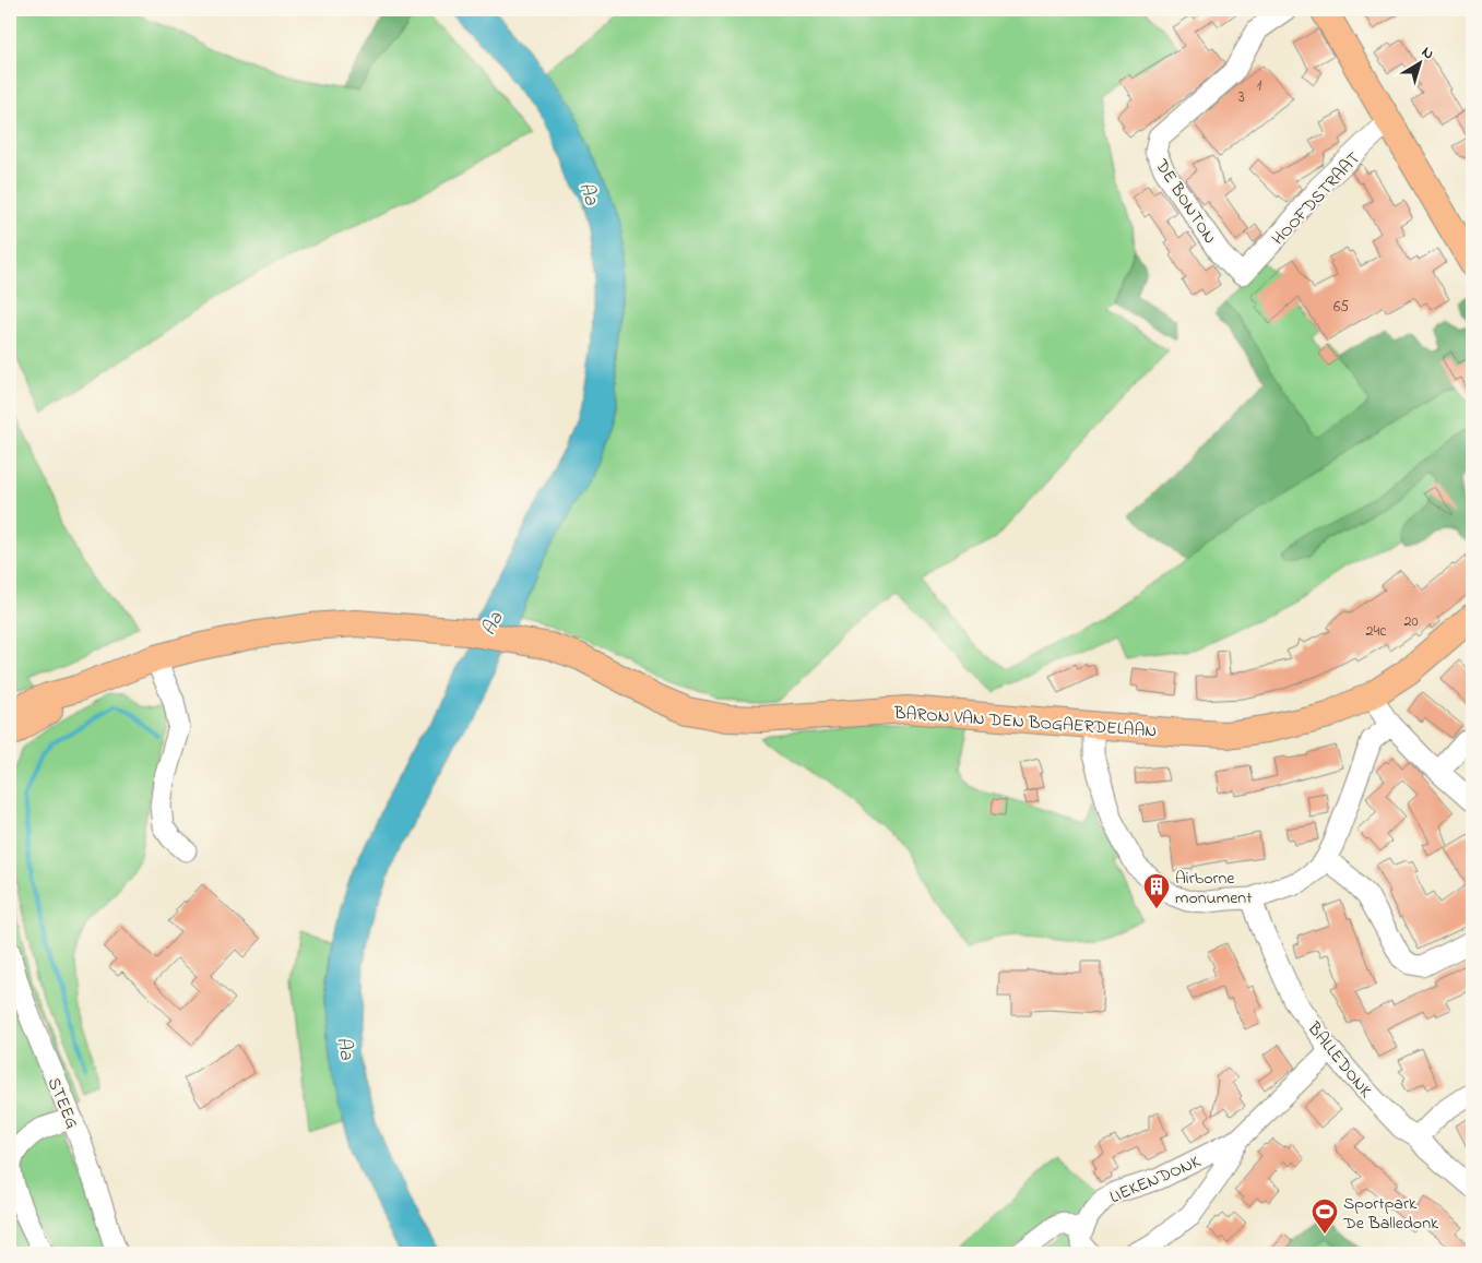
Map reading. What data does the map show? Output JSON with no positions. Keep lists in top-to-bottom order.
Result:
{
  "streets": {
    "main road": ["BARON VAN DEN BOGAERDELAAN"],
    "street": [
      "HOOFDSTRAAT",
      "DE BONTON",
      "BALLEDONK",
      "STEEG",
      "LIEKENDONK"
    ]
  },
  "crossings": [
    ["HOOFDSTRAAT", "DE BONTON"],
    ["BALLEDONK", "LIEKENDONK"]
  ],
  "water": ["Aa"],
  "places": {
    "building": ["Airborne monument"],
    "sports": ["Sportpark De Balledonk"]
  },
  "house_numbers": [
    "1",
    "3",
    "65",
    "20",
    "24c"
  ],
  "north": "top right"
}
